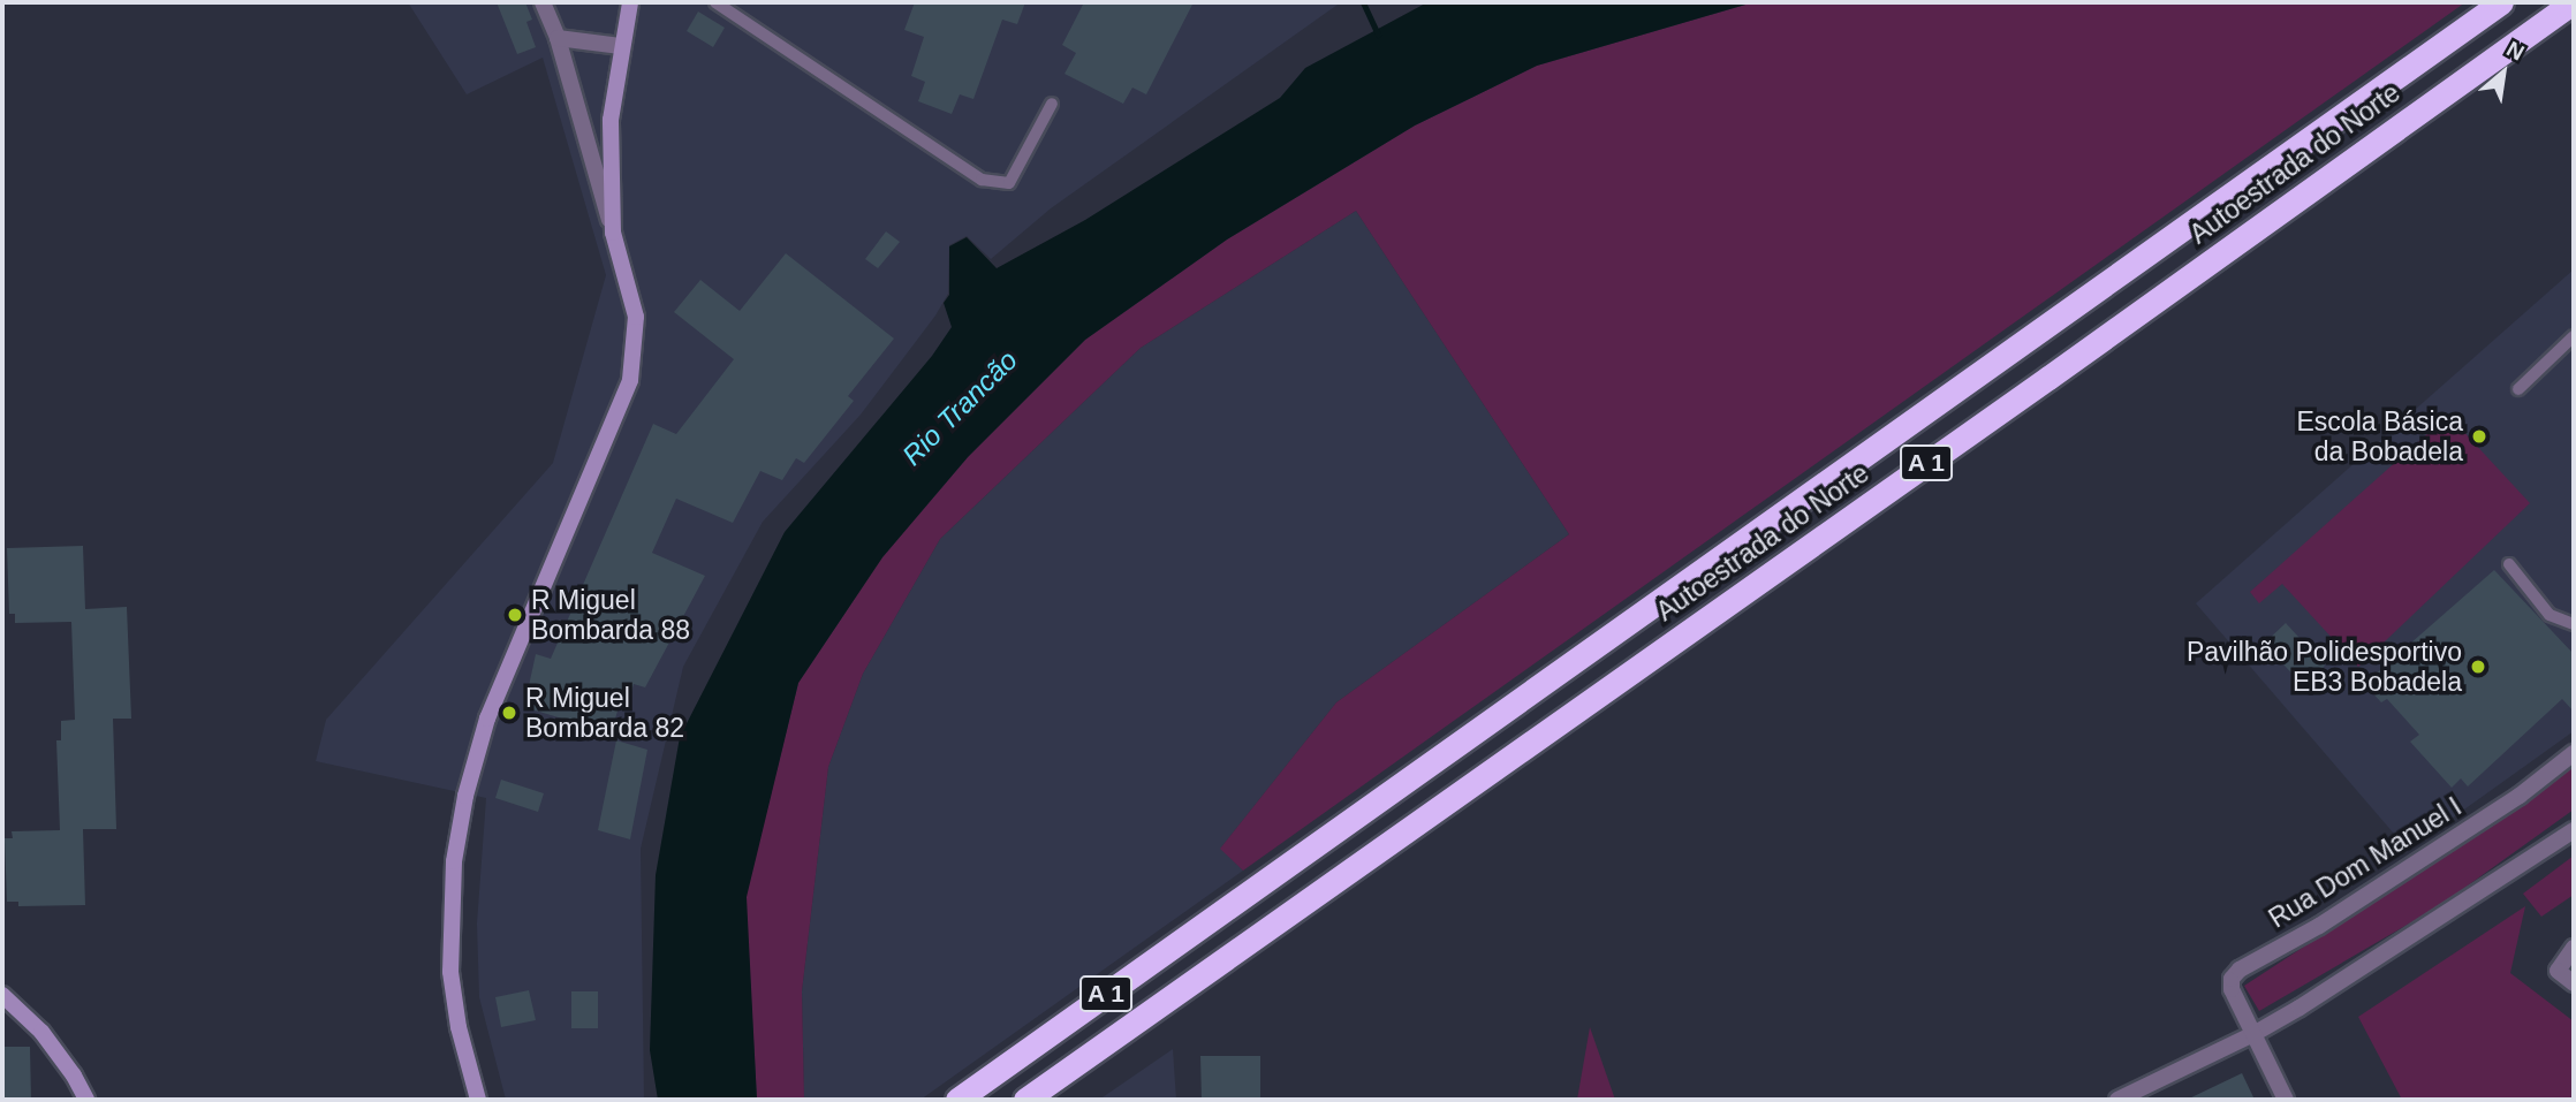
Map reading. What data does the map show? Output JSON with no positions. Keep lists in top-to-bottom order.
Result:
{
  "streets": {
    "highway": ["Autoestrada do Norte", "A 1"],
    "street": ["Rua Dom Manuel I"]
  },
  "water": ["Rio Trancão"],
  "places": [
    "Escola Básica da Bobadela",
    "R Miguel Bombarda 88",
    "Pavilhão Polidesportivo EB3 Bobadela",
    "R Miguel Bombarda 82"
  ],
  "north": "top right"
}
